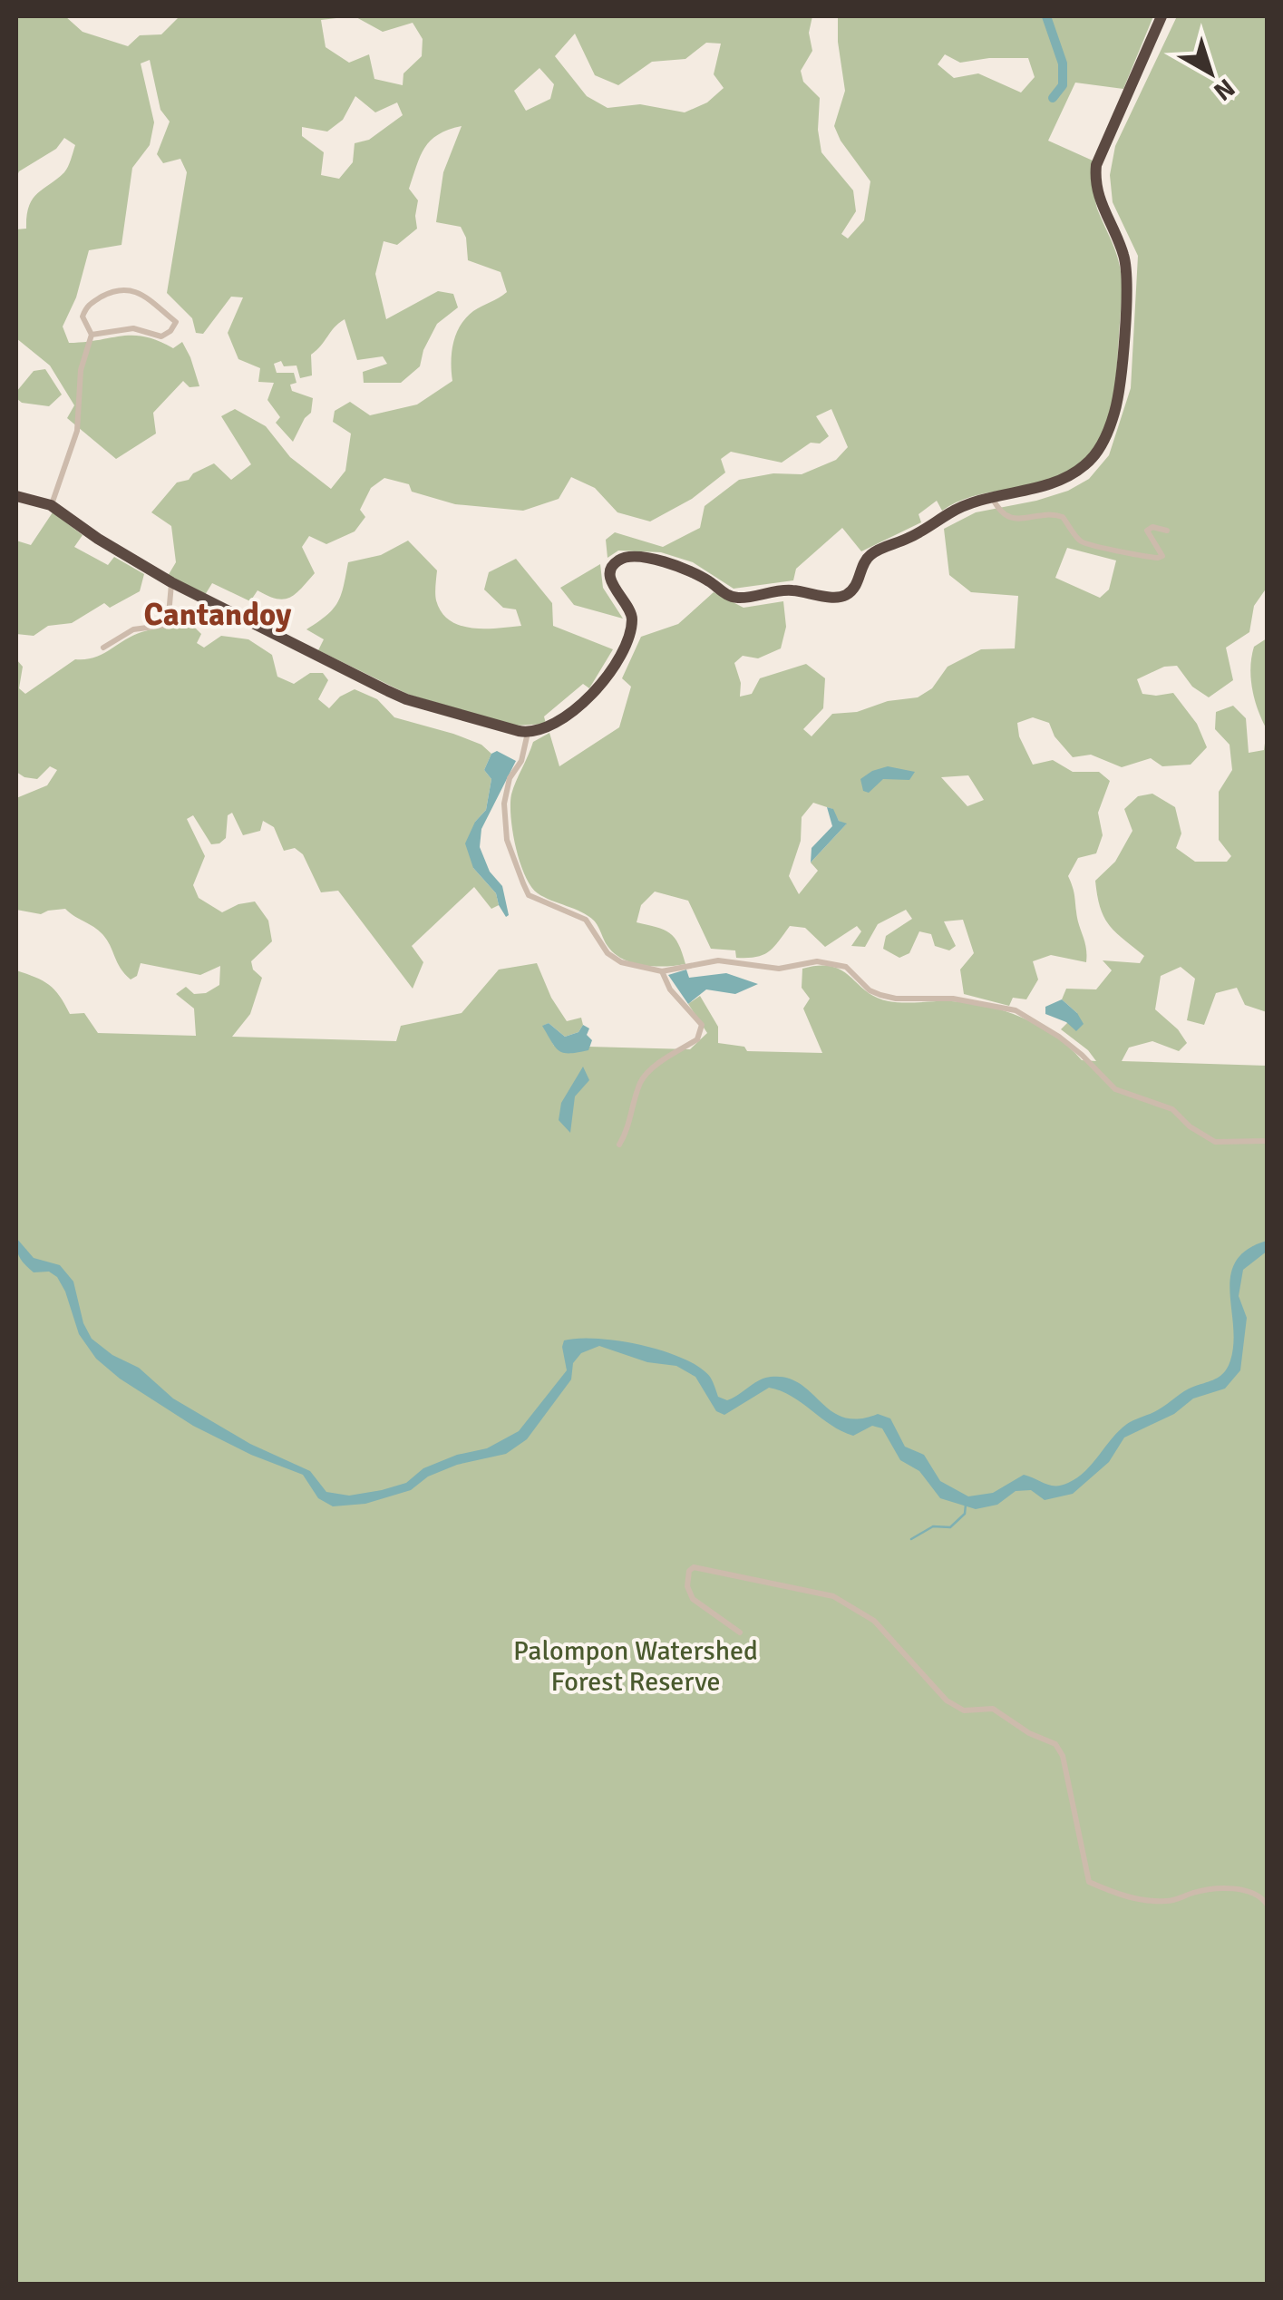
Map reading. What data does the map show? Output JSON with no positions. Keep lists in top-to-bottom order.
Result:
{
  "districts": ["Cantandoy"],
  "parks": ["Palompon Watershed Forest Reserve"],
  "north": "bottom right"
}
